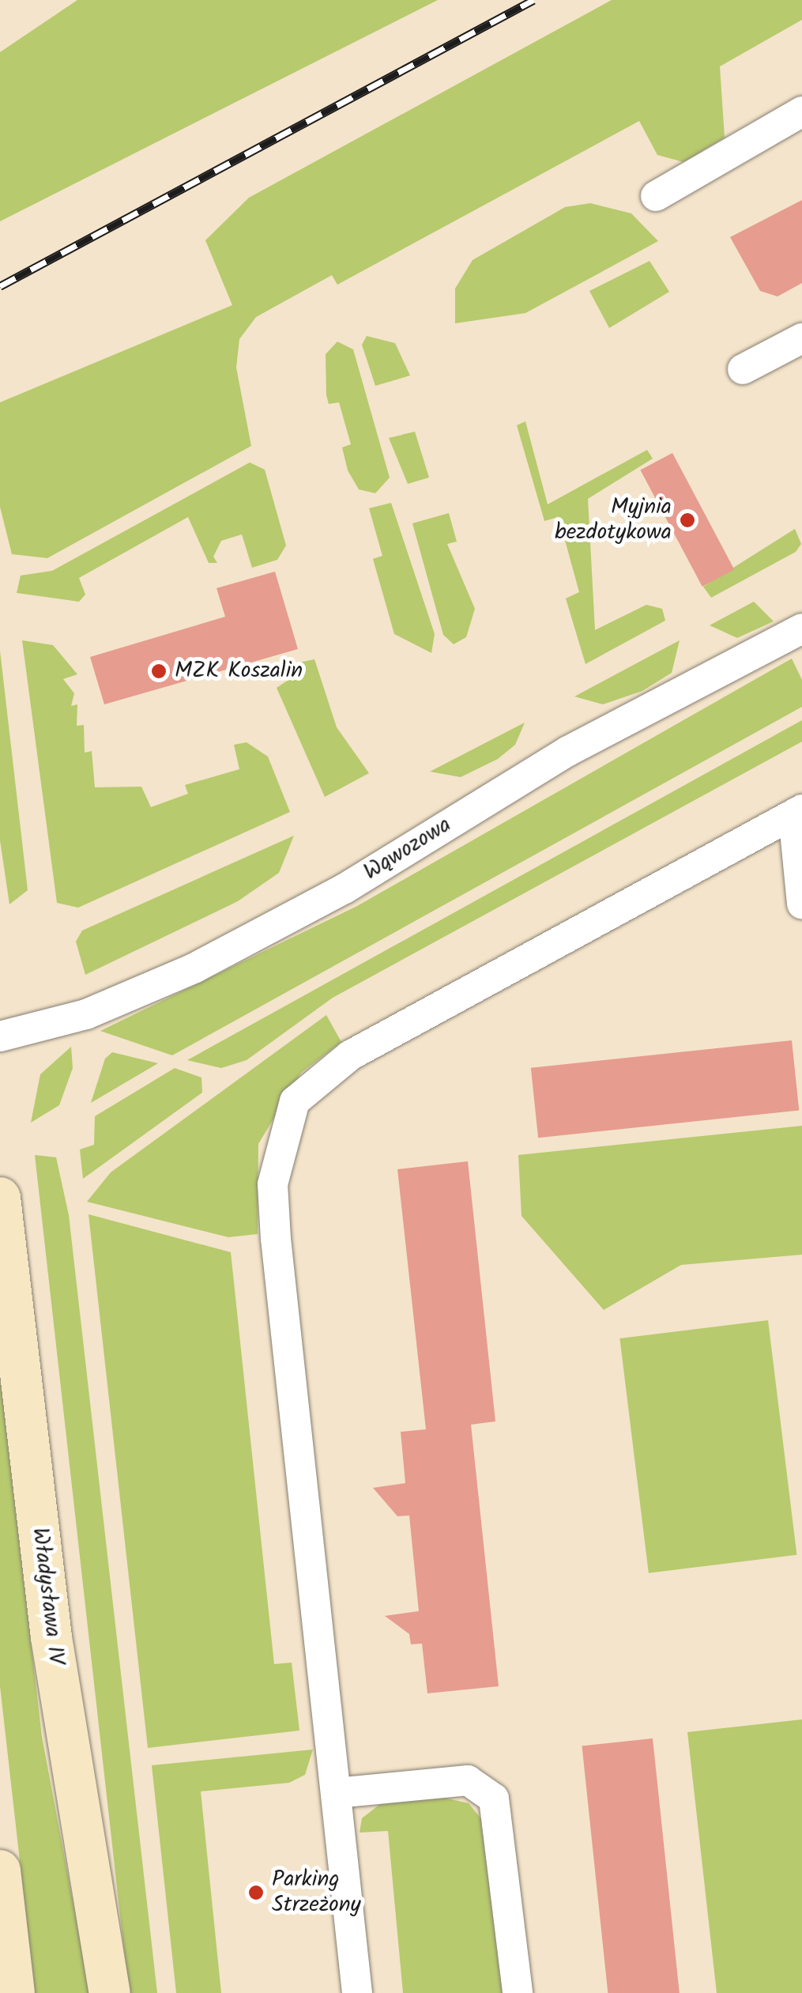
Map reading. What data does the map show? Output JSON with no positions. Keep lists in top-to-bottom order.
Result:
{
  "streets": {
    "main road": ["Władysława IV"],
    "street": ["Wąwozowa"]
  },
  "places": ["Myjnia bezdotykowa", "MZK Koszalin", "Parking Strzeżony"]
}
